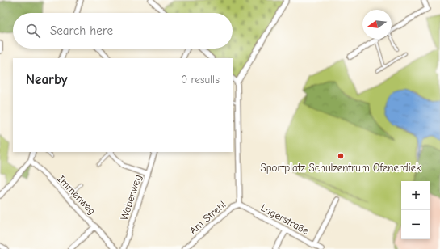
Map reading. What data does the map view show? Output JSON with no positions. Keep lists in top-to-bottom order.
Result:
{
  "streets": {
    "street": [
      "Immenweg",
      "Wabenweg",
      "Am Strehl",
      "Lagerstraße"
    ]
  },
  "crossings": [
    ["Am Strehl", "Lagerstraße"]
  ],
  "places": ["Sportplatz Schulzentrum Ofenerdiek"],
  "north": "left",
  "page": {
    "search": "Search here",
    "heading": ["Nearby", "0 results"],
    "map_buttons": ["+", "−"]
  }
}
